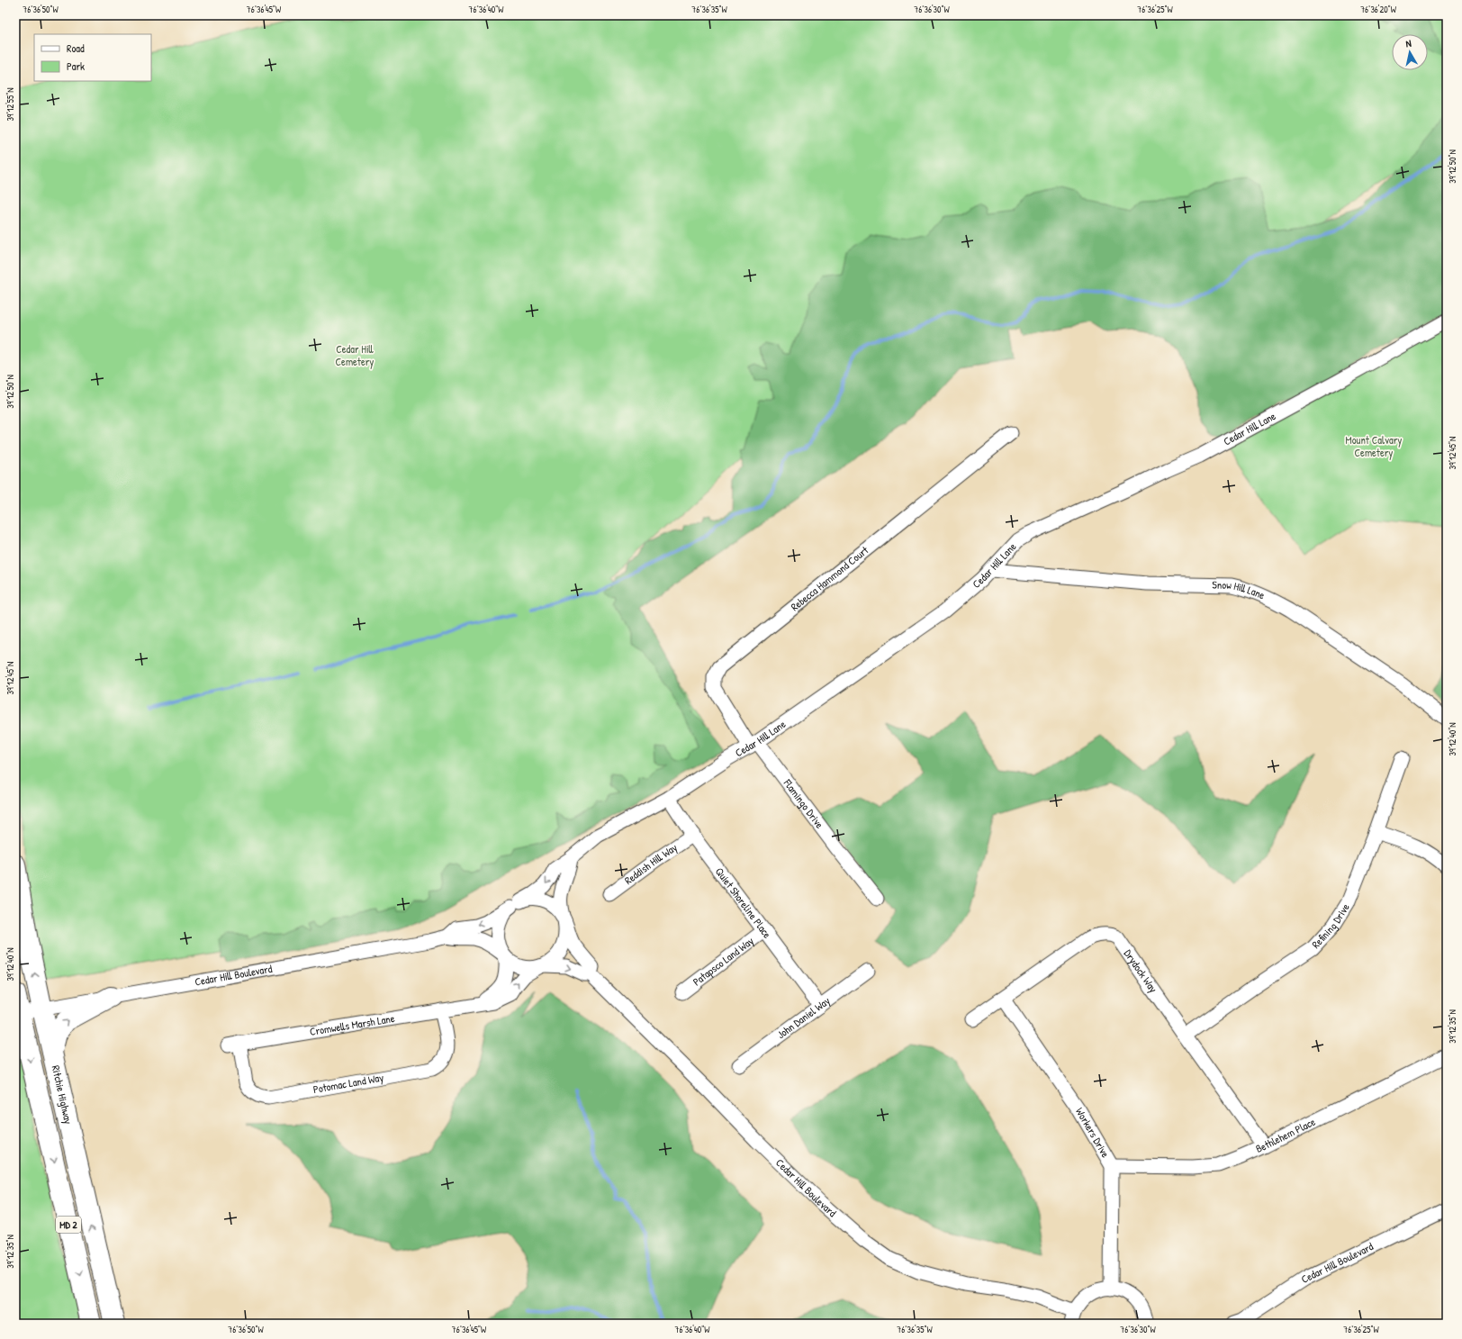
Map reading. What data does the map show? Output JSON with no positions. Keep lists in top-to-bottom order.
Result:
{
  "streets": {
    "main road": ["Ritchie Highway", "MD 2"],
    "street": [
      "Cedar Hill Lane",
      "Rebecca Hammond Court",
      "Snow Hill Lane",
      "Flamingo Drive",
      "Reddish Hill Way",
      "Quiet Shoreline Place",
      "Refining Drive",
      "Patapsco Land Way",
      "Drydock Way",
      "Cedar Hill Boulevard",
      "John Daniel Way",
      "Cromwells Marsh Lane",
      "Potomac Land Way",
      "Workers Drive",
      "Bethlehem Place"
    ]
  },
  "crossings": [
    ["Cedar Hill Lane", "Rebecca Hammond Court"],
    ["Cedar Hill Lane", "Snow Hill Lane"],
    ["Cedar Hill Lane", "Flamingo Drive"],
    ["Cedar Hill Lane", "Quiet Shoreline Place"],
    ["Cedar Hill Lane", "Cedar Hill Boulevard"],
    ["Cedar Hill Lane", "Cromwells Marsh Lane"],
    ["Rebecca Hammond Court", "Flamingo Drive"],
    ["Reddish Hill Way", "Quiet Shoreline Place"],
    ["Quiet Shoreline Place", "Patapsco Land Way"],
    ["Quiet Shoreline Place", "John Daniel Way"],
    ["Refining Drive", "Drydock Way"],
    ["Drydock Way", "Workers Drive"],
    ["Drydock Way", "Bethlehem Place"],
    ["Cedar Hill Boulevard", "Cromwells Marsh Lane"],
    ["Cedar Hill Boulevard", "Ritchie Highway"],
    ["Cromwells Marsh Lane", "Potomac Land Way"],
    ["Workers Drive", "Bethlehem Place"]
  ],
  "parks": ["Cedar Hill Cemetery", "Mount Calvary Cemetery"],
  "legend": ["Road", "Park"],
  "north": "top",
  "coordinates": [
    "76°36'50\"W",
    "76°36'45\"W",
    "76°36'40\"W",
    "76°36'35\"W",
    "76°36'30\"W",
    "76°36'25\"W",
    "76°36'20\"W",
    "39°12'55\"N",
    "39°12'50\"N",
    "39°12'45\"N",
    "39°12'40\"N",
    "39°12'35\"N"
  ]
}
